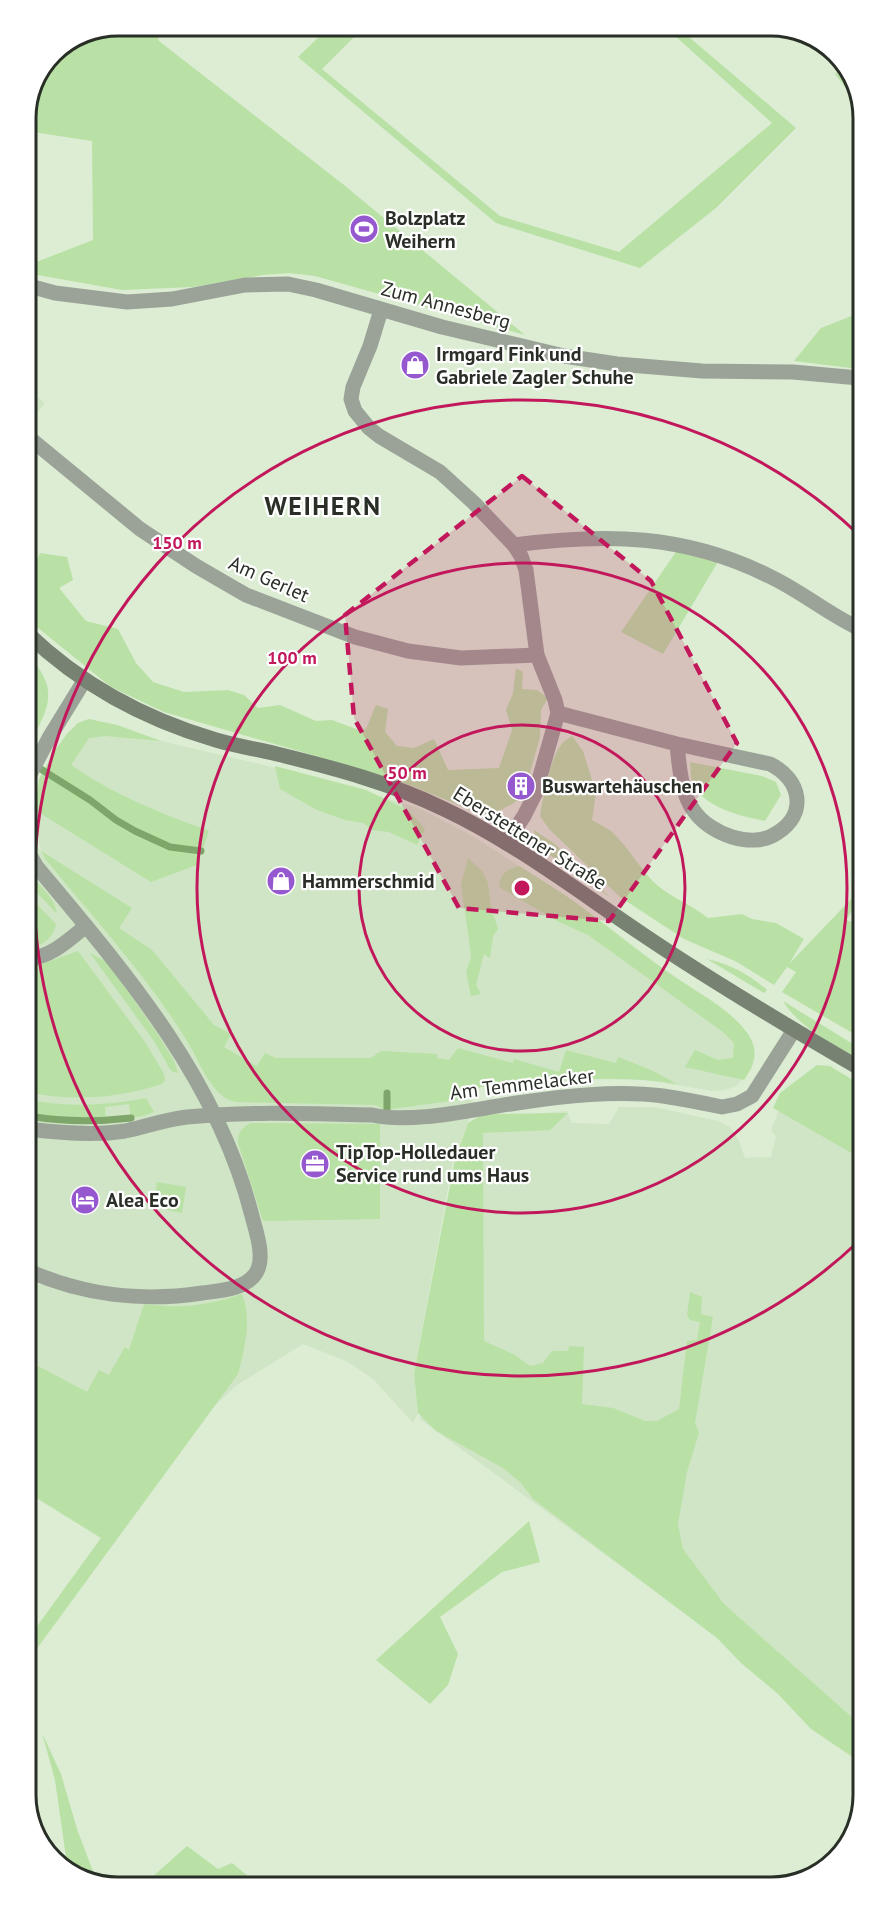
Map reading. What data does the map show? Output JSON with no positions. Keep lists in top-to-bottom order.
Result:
{
  "streets": {
    "main road": ["Eberstettener Straße"],
    "street": ["Zum Annesberg", "Am Gerlet", "Am Temmelacker"]
  },
  "crossings": [
    ["Eberstettener Straße", "Am Temmelacker"]
  ],
  "districts": ["WEIHERN"],
  "places": {
    "sports": ["Bolzplatz Weihern"],
    "shop": ["Irmgard Fink und Gabriele Zagler Schuhe", "Hammerschmid"],
    "building": ["Buswartehäuschen"],
    "office": ["TipTop-Holledauer Service rund ums Haus"],
    "hotel": ["Alea Eco"]
  },
  "rings": ["150 m", "100 m", "50 m"]
}
